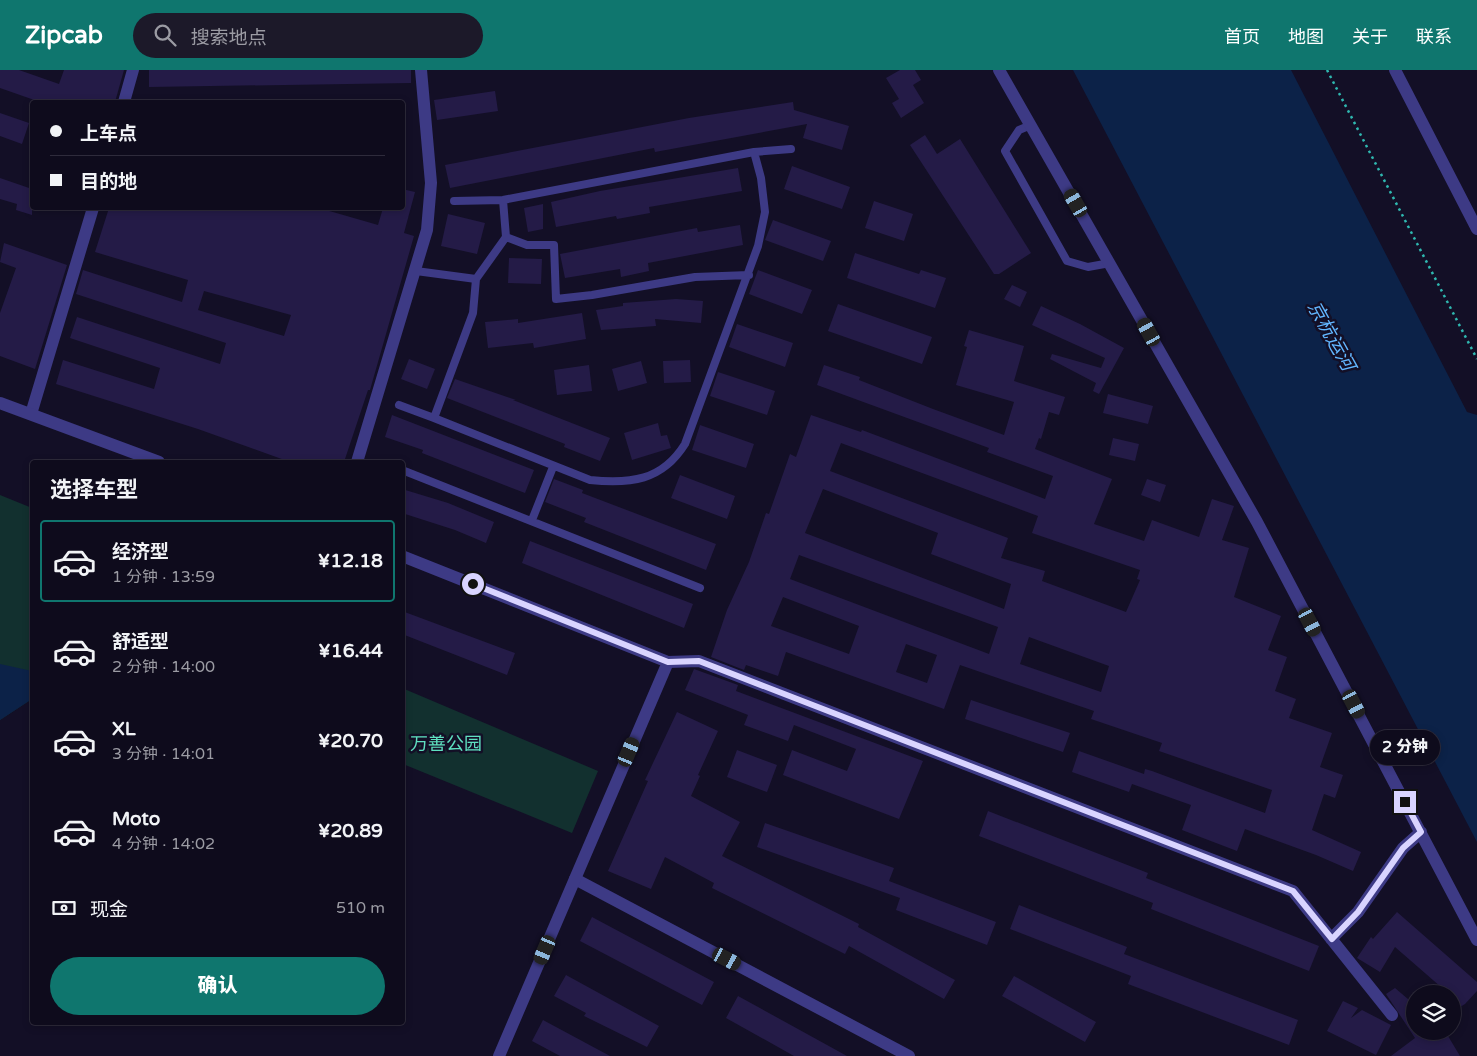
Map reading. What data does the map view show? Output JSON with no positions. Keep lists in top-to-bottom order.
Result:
{
  "water": ["京杭运河"],
  "parks": ["万善公园"],
  "page": {
    "header": "Zipcab",
    "search": "搜索地点",
    "nav": [
      "首页",
      "地图",
      "关于",
      "联系"
    ],
    "banner": ["上车点", "目的地"],
    "heading": "选择车型",
    "list": [
      {
        "name": "经济型",
        "note": "1 分钟 · 13:59",
        "value": "¥12.18"
      },
      {
        "name": "舒适型",
        "note": "2 分钟 · 14:00",
        "value": "¥16.44"
      },
      {
        "name": "XL",
        "note": "3 分钟 · 14:01",
        "value": "¥20.70"
      },
      {
        "name": "Moto",
        "note": "4 分钟 · 14:02",
        "value": "¥20.89"
      }
    ],
    "bubble": "2 分钟",
    "pay": ["现金", "510 m"],
    "buttons": "确认"
  }
}
